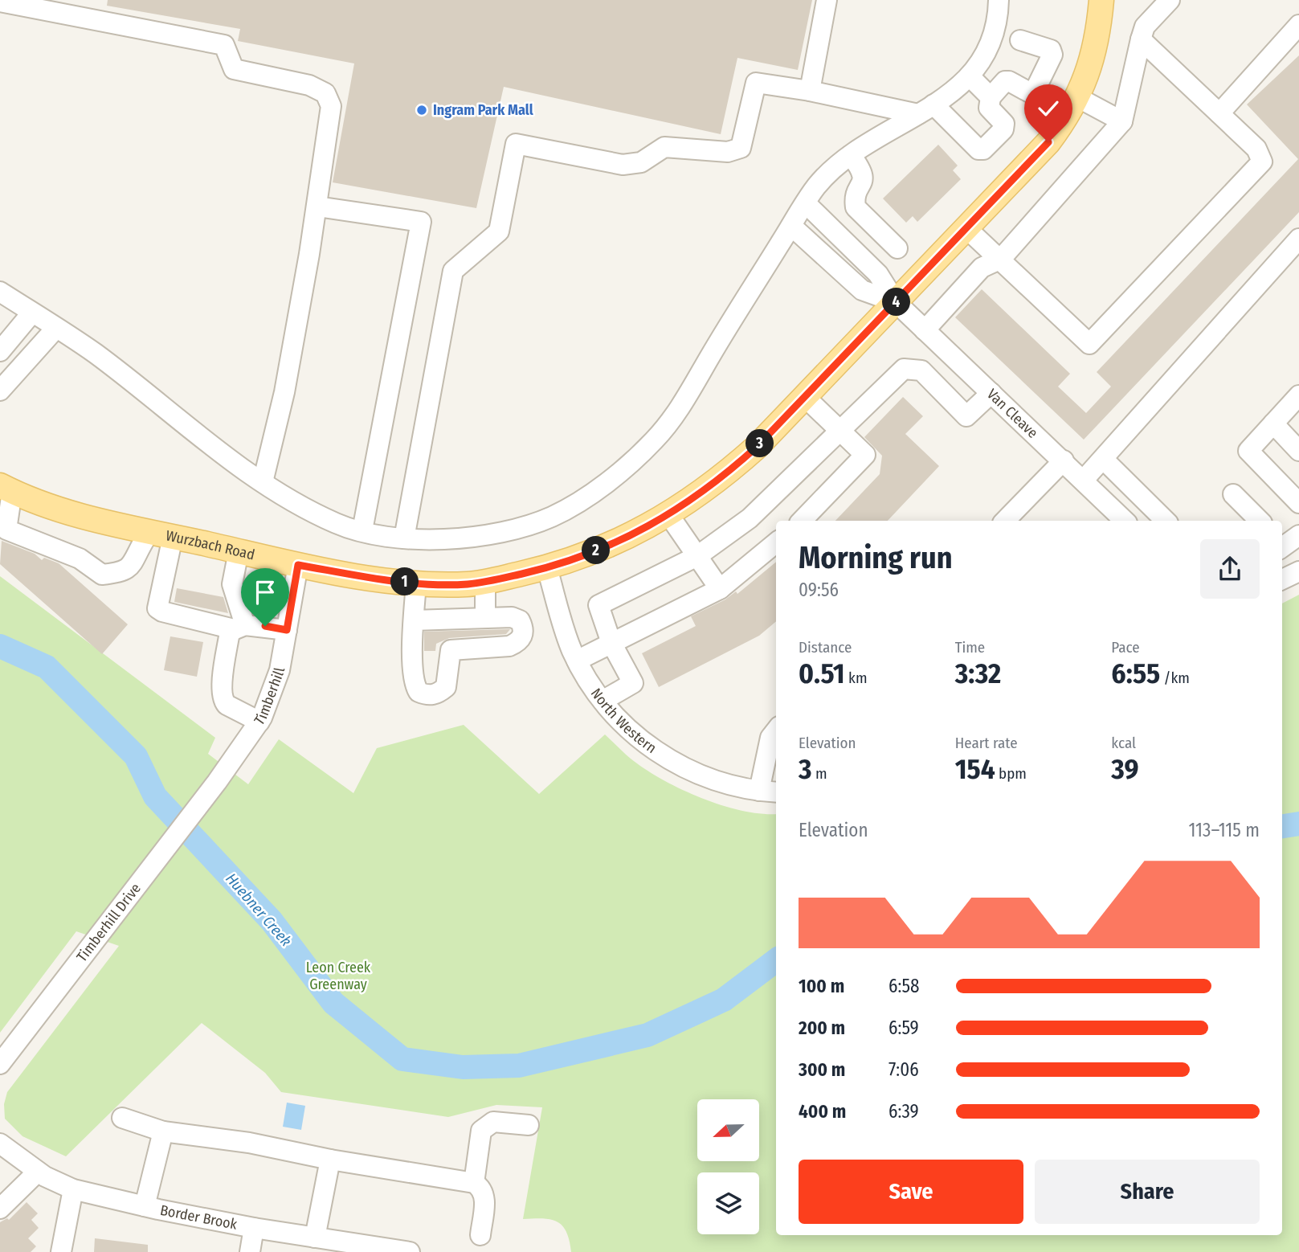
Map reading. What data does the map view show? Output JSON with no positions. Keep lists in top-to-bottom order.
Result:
{
  "streets": {
    "main road": ["Wurzbach Road"],
    "street": [
      "Van Cleave",
      "Timberhill",
      "North Western",
      "Timberhill Drive",
      "Border Brook"
    ]
  },
  "crossings": [
    ["Van Cleave", "Wurzbach Road"],
    ["Wurzbach Road", "Timberhill"],
    ["Wurzbach Road", "North Western"],
    ["Timberhill", "Timberhill Drive"]
  ],
  "water": ["Huebner Creek"],
  "parks": ["Leon Creek Greenway"],
  "places": ["Ingram Park Mall"],
  "north": "left",
  "page": {
    "pins": [
      "4",
      "3",
      "2",
      "1"
    ],
    "heading": ["Morning run", "09:56"],
    "stats": [
      ["Distance", "0.51 km"],
      ["Time", "3:32"],
      ["Pace", "6:55 /km"],
      ["Elevation", "3 m"],
      ["Heart rate", "154 bpm"],
      ["kcal", "39"]
    ],
    "chart": ["Elevation", "113–115 m"],
    "list": [
      {
        "name": "100 m",
        "note": "6:58"
      },
      {
        "name": "200 m",
        "note": "6:59"
      },
      {
        "name": "300 m",
        "note": "7:06"
      },
      {
        "name": "400 m",
        "note": "6:39"
      }
    ],
    "buttons": ["Save", "Share"]
  }
}
